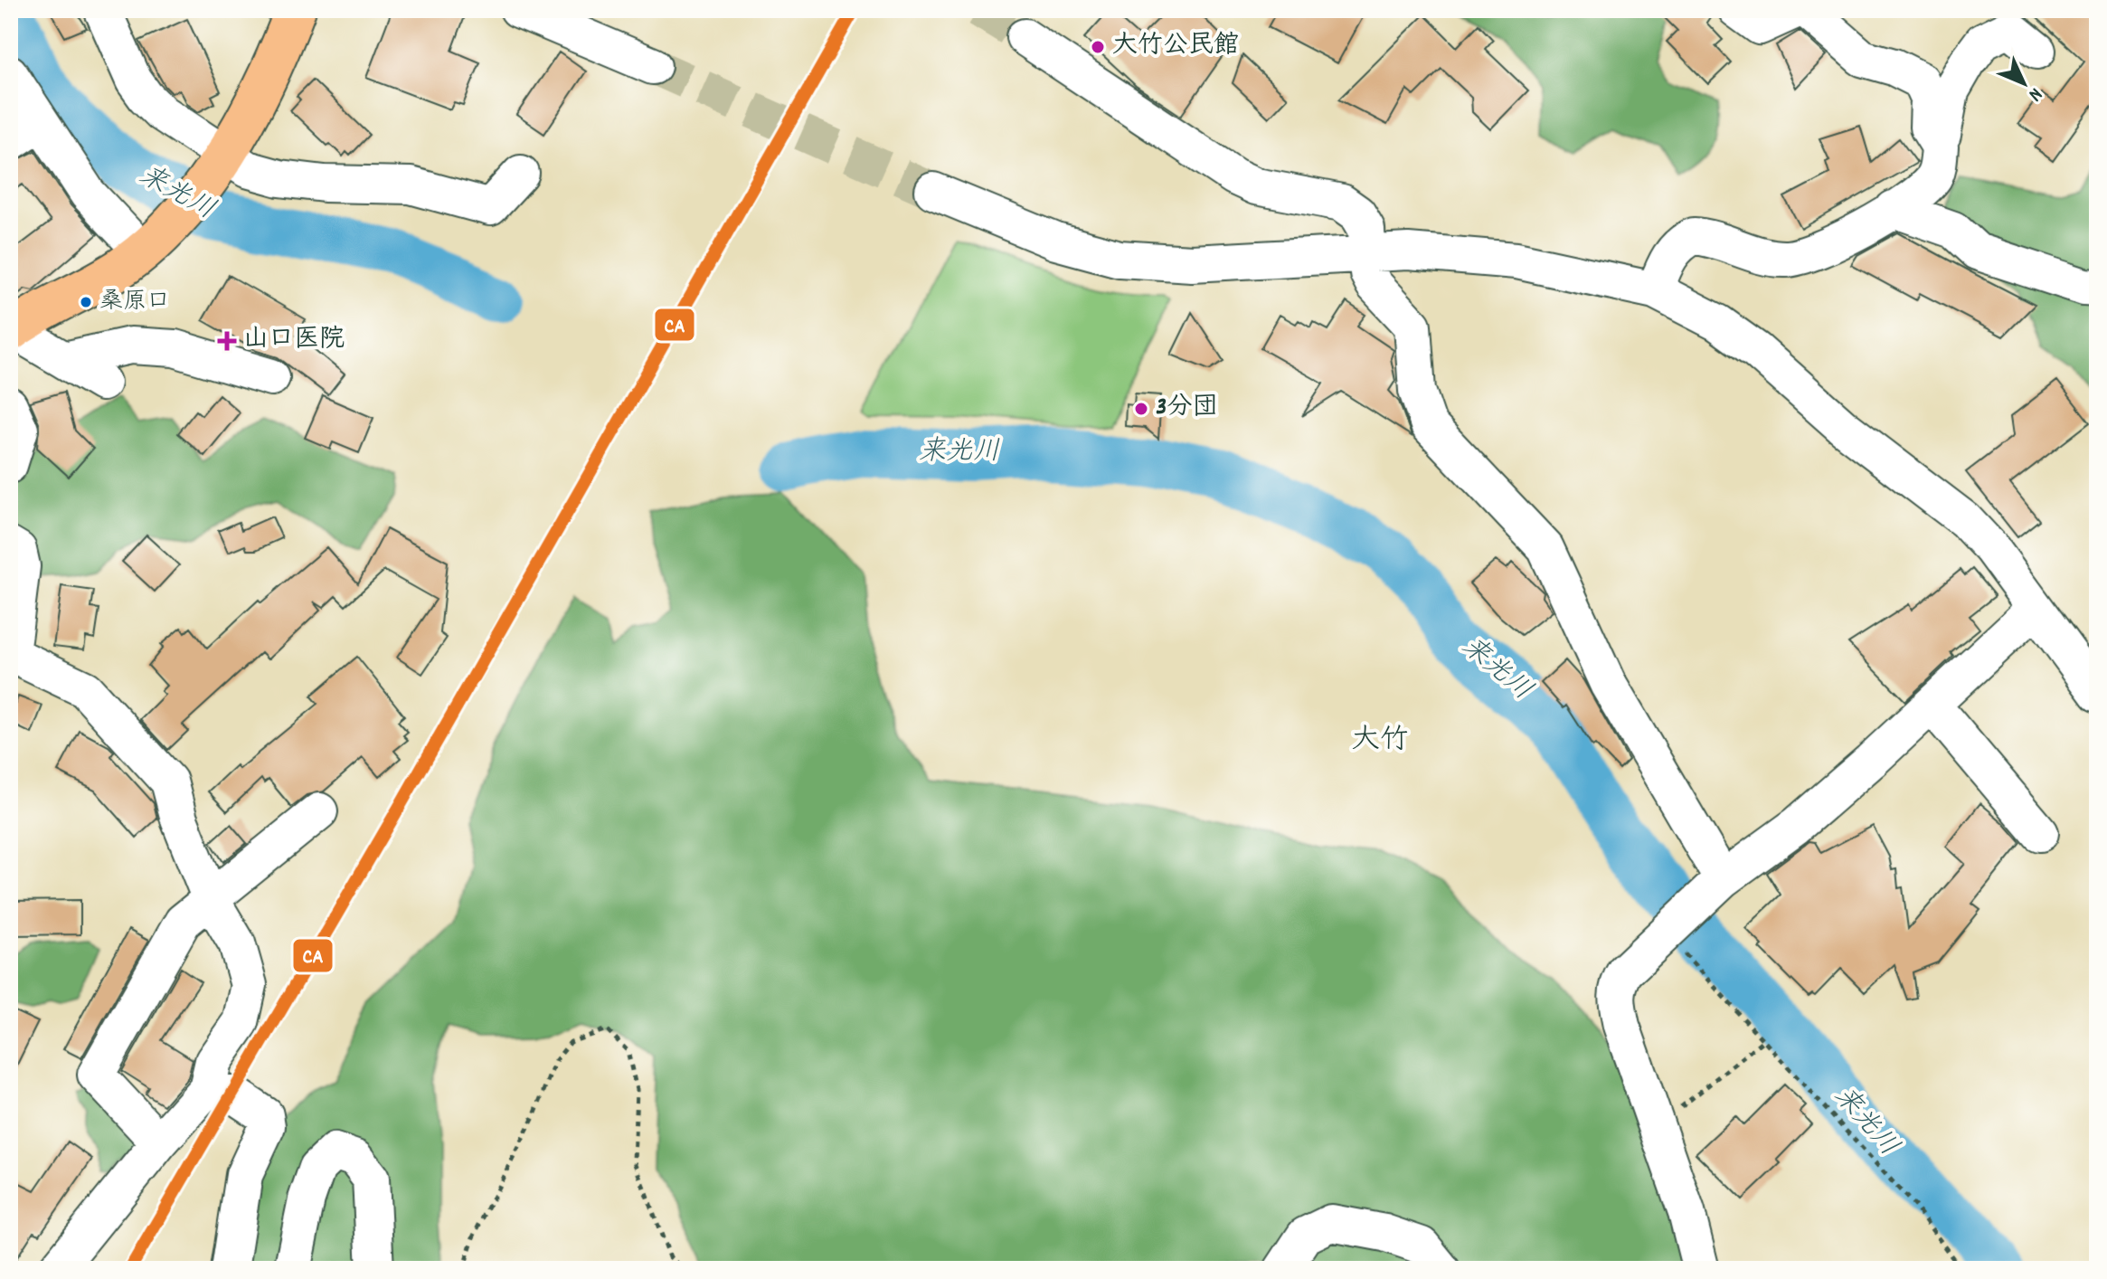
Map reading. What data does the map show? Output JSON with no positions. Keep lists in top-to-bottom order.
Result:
{
  "districts": ["大竹"],
  "water": ["来光川"],
  "places": {
    "other": ["大竹公民館", "桑原口", "3分団"],
    "health": ["山口医院"]
  },
  "lines": ["transit line CA"],
  "north": "bottom right"
}
